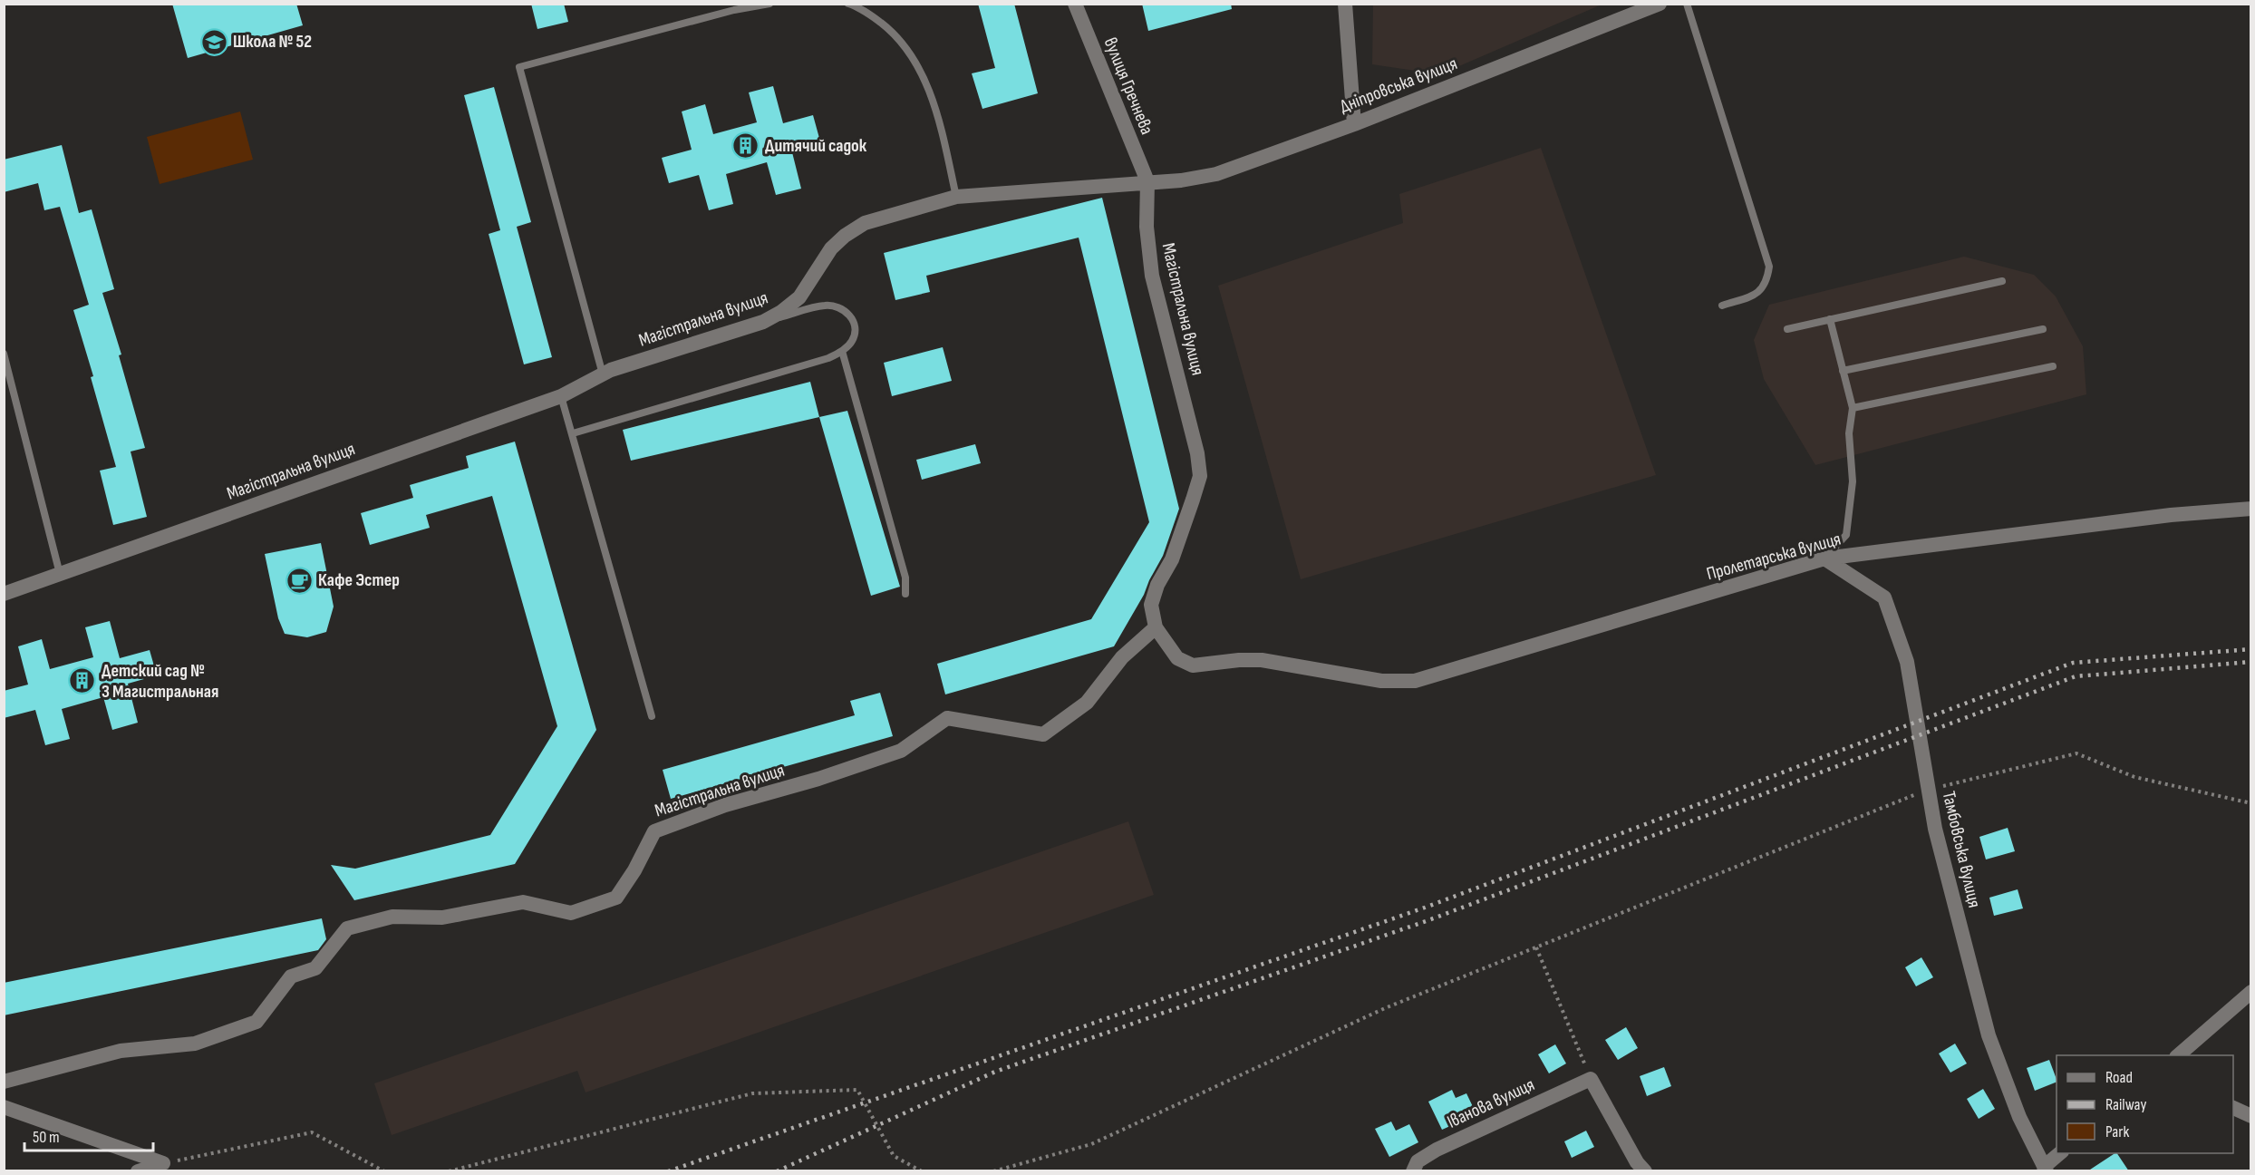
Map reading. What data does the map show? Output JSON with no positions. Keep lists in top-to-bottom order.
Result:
{
  "streets": {
    "street": [
      "Дніпровська вулиця",
      "вулиця Гречнева",
      "Магістральна вулиця",
      "Пролетарська вулиця",
      "Тамбовська вулиця",
      "Іванова вулиця"
    ]
  },
  "crossings": [
    ["Дніпровська вулиця", "вулиця Гречнева"],
    ["Дніпровська вулиця", "Магістральна вулиця"],
    ["вулиця Гречнева", "Магістральна вулиця"],
    ["Магістральна вулиця", "Пролетарська вулиця"],
    ["Пролетарська вулиця", "Тамбовська вулиця"]
  ],
  "places": {
    "school or university": ["Школа № 52"],
    "building": ["Дитячий садок", "Детский сад № 3 Магистральная"],
    "cafe": ["Кафе Эстер"]
  },
  "legend": ["Road", "Railway", "Park"],
  "scale_bar": "50 m"
}
